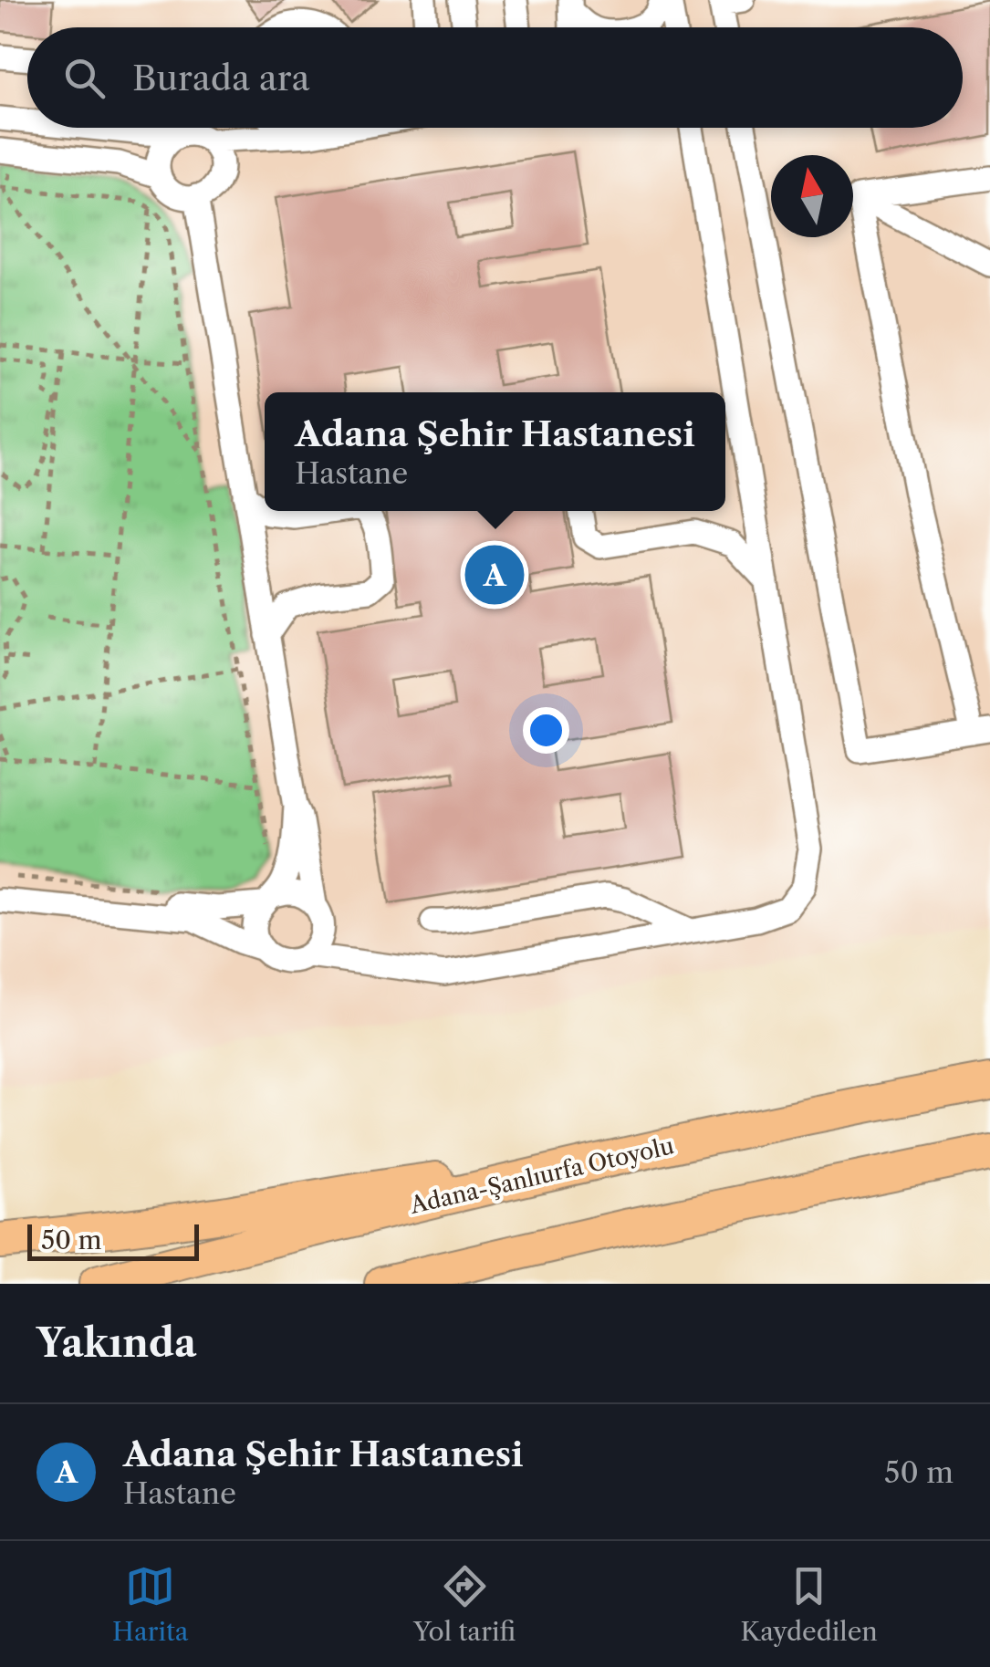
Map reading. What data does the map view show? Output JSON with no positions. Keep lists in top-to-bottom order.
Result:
{
  "streets": {
    "highway": ["Adana-Şanlıurfa Otoyolu"]
  },
  "scale_bar": "50 m",
  "north": "top",
  "page": {
    "search": "Burada ara",
    "popup": ["Adana Şehir Hastanesi", "Hastane"],
    "pins": "A",
    "scale": "50 m",
    "heading": "Yakında",
    "list": [
      {
        "mark": "A",
        "name": "Adana Şehir Hastanesi",
        "note": "Hastane",
        "value": "50 m"
      }
    ],
    "nav": ["Harita", "Yol tarifi", "Kaydedilen"]
  }
}
